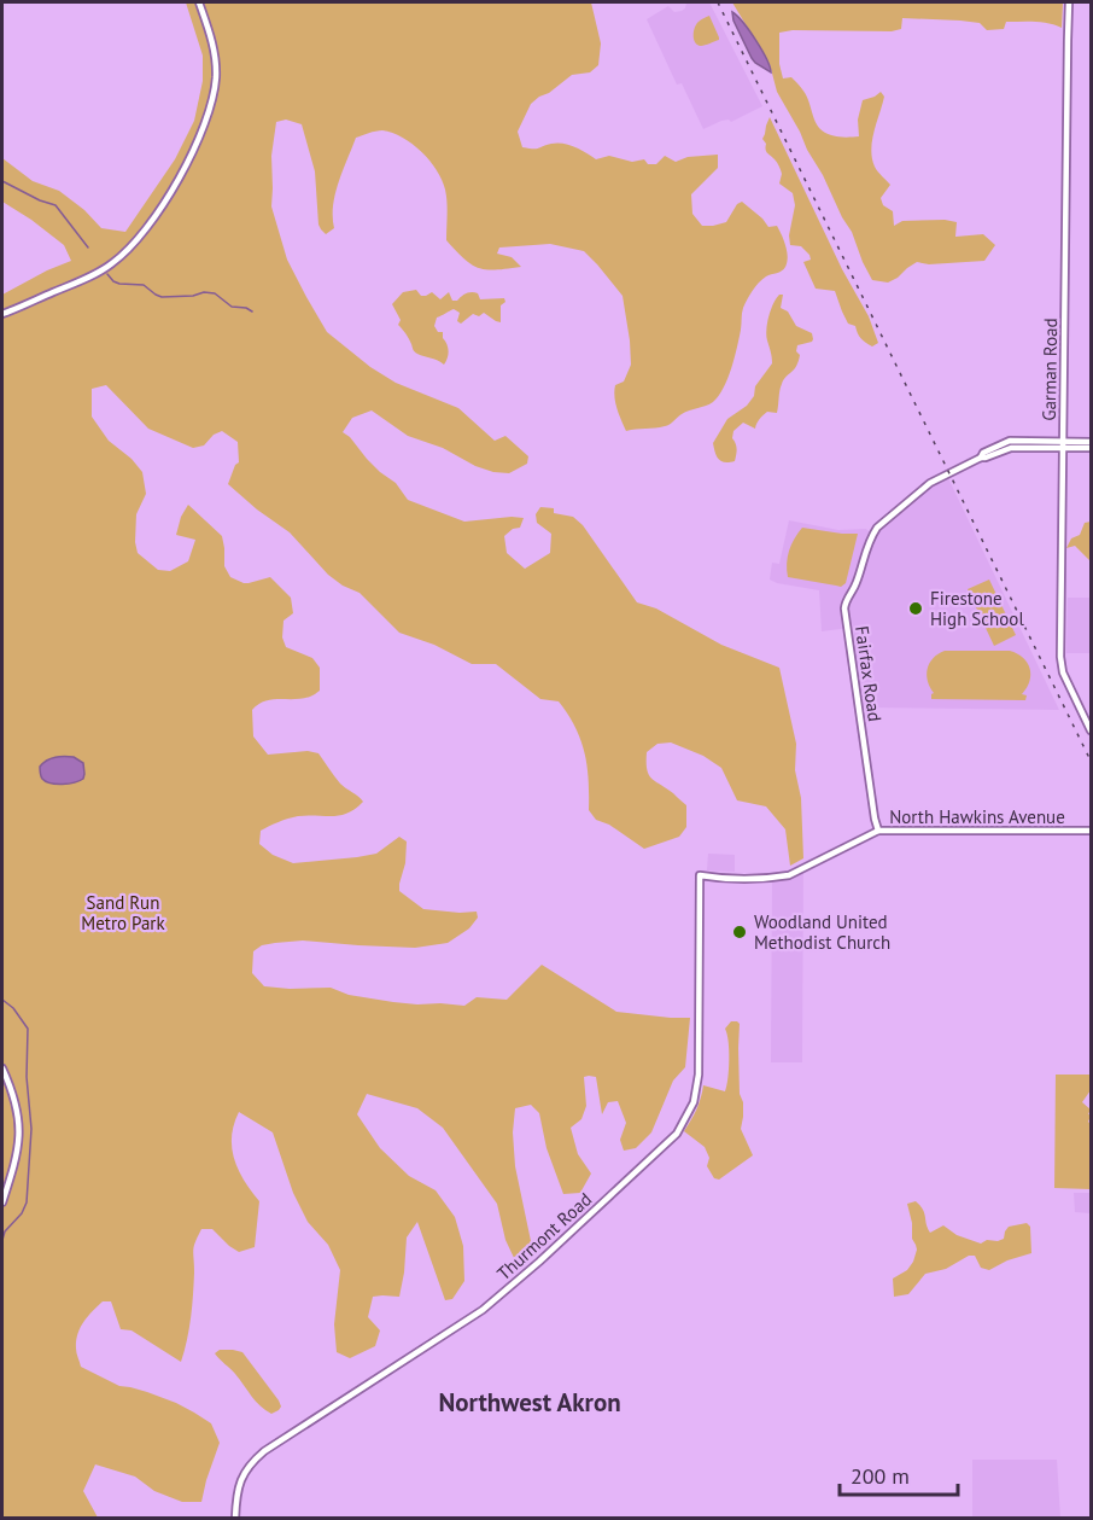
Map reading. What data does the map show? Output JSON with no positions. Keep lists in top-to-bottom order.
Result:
{
  "streets": {
    "street": [
      "Garman Road",
      "Fairfax Road",
      "North Hawkins Avenue",
      "Thurmont Road"
    ]
  },
  "crossings": [
    ["Garman Road", "Fairfax Road"],
    ["Fairfax Road", "North Hawkins Avenue"],
    ["North Hawkins Avenue", "Thurmont Road"]
  ],
  "districts": ["Northwest Akron"],
  "parks": ["Sand Run Metro Park"],
  "places": ["Firestone High School", "Woodland United Methodist Church"],
  "scale_bar": "200 m"
}
